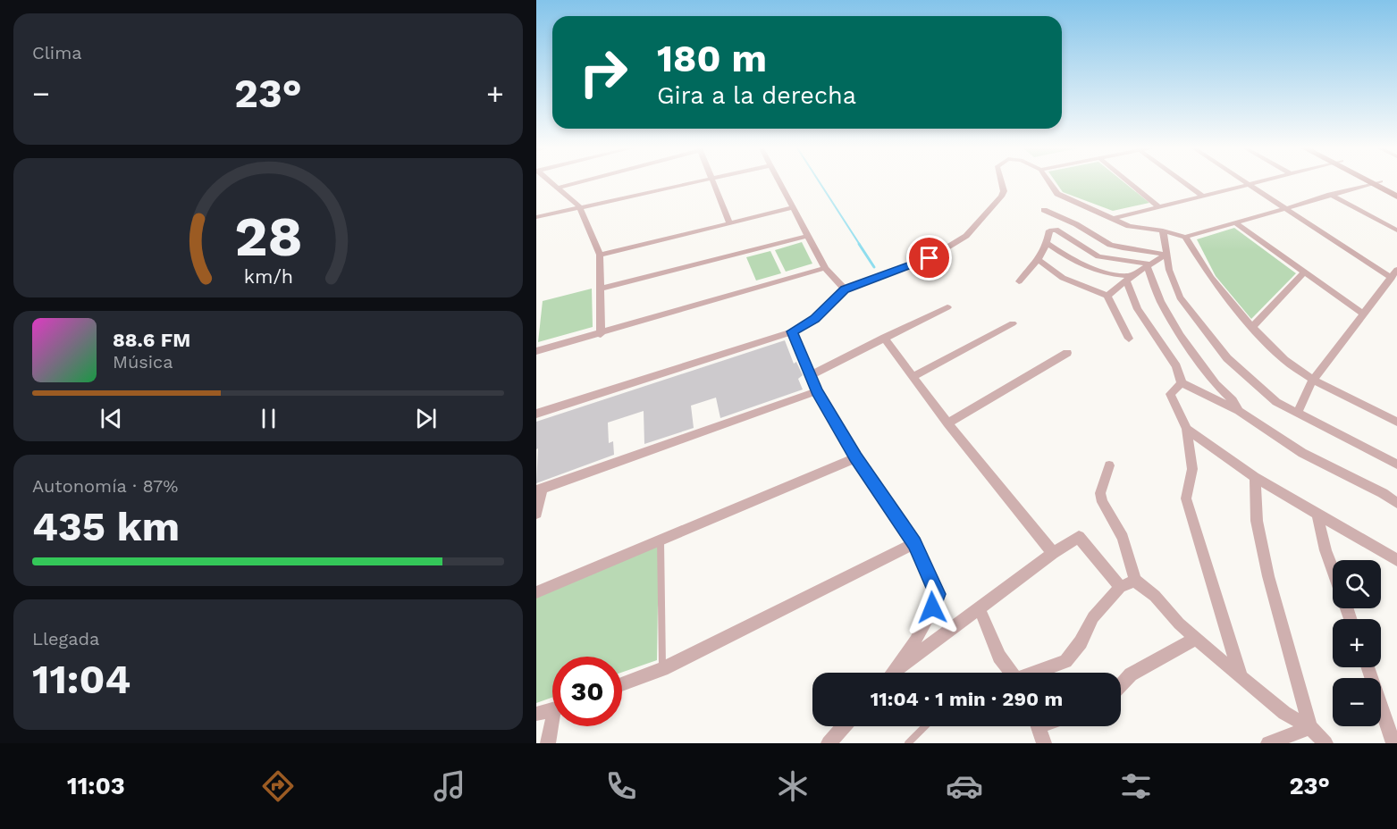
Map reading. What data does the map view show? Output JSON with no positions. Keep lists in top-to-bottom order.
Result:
{
  "page": {
    "tile": [
      "Clima",
      ["Autonomía · 87%", "435 km"],
      ["Llegada", "11:04"]
    ],
    "turn": ["180 m", "Gira a la derecha"],
    "heat": ["−", "23°", "+"],
    "song": ["88.6 FM", "Música"],
    "map_buttons": ["+", "−"],
    "limit": "30",
    "trip": "11:04 · 1 min · 290 m",
    "tabs": ["11:03", "23°"],
    "gauge": ["28", "km/h"]
  }
}
